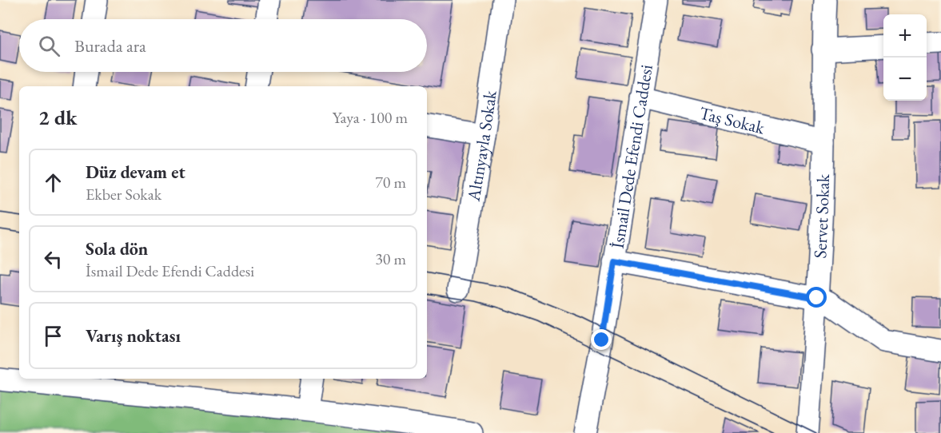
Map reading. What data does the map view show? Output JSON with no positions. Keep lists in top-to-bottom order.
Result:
{
  "streets": {
    "street": [
      "Taş Sokak",
      "Altınyayla Sokak",
      "İsmail Dede Efendi Caddesi",
      "Servet Sokak"
    ]
  },
  "crossings": [
    ["Taş Sokak", "İsmail Dede Efendi Caddesi"],
    ["Taş Sokak", "Servet Sokak"]
  ],
  "page": {
    "map_buttons": ["+", "−"],
    "search": "Burada ara",
    "heading": ["2 dk", "Yaya · 100 m"],
    "list": [
      ["Düz devam et", "Ekber Sokak", "70 m"],
      ["Sola dön", "İsmail Dede Efendi Caddesi", "30 m"],
      "Varış noktası"
    ]
  }
}
